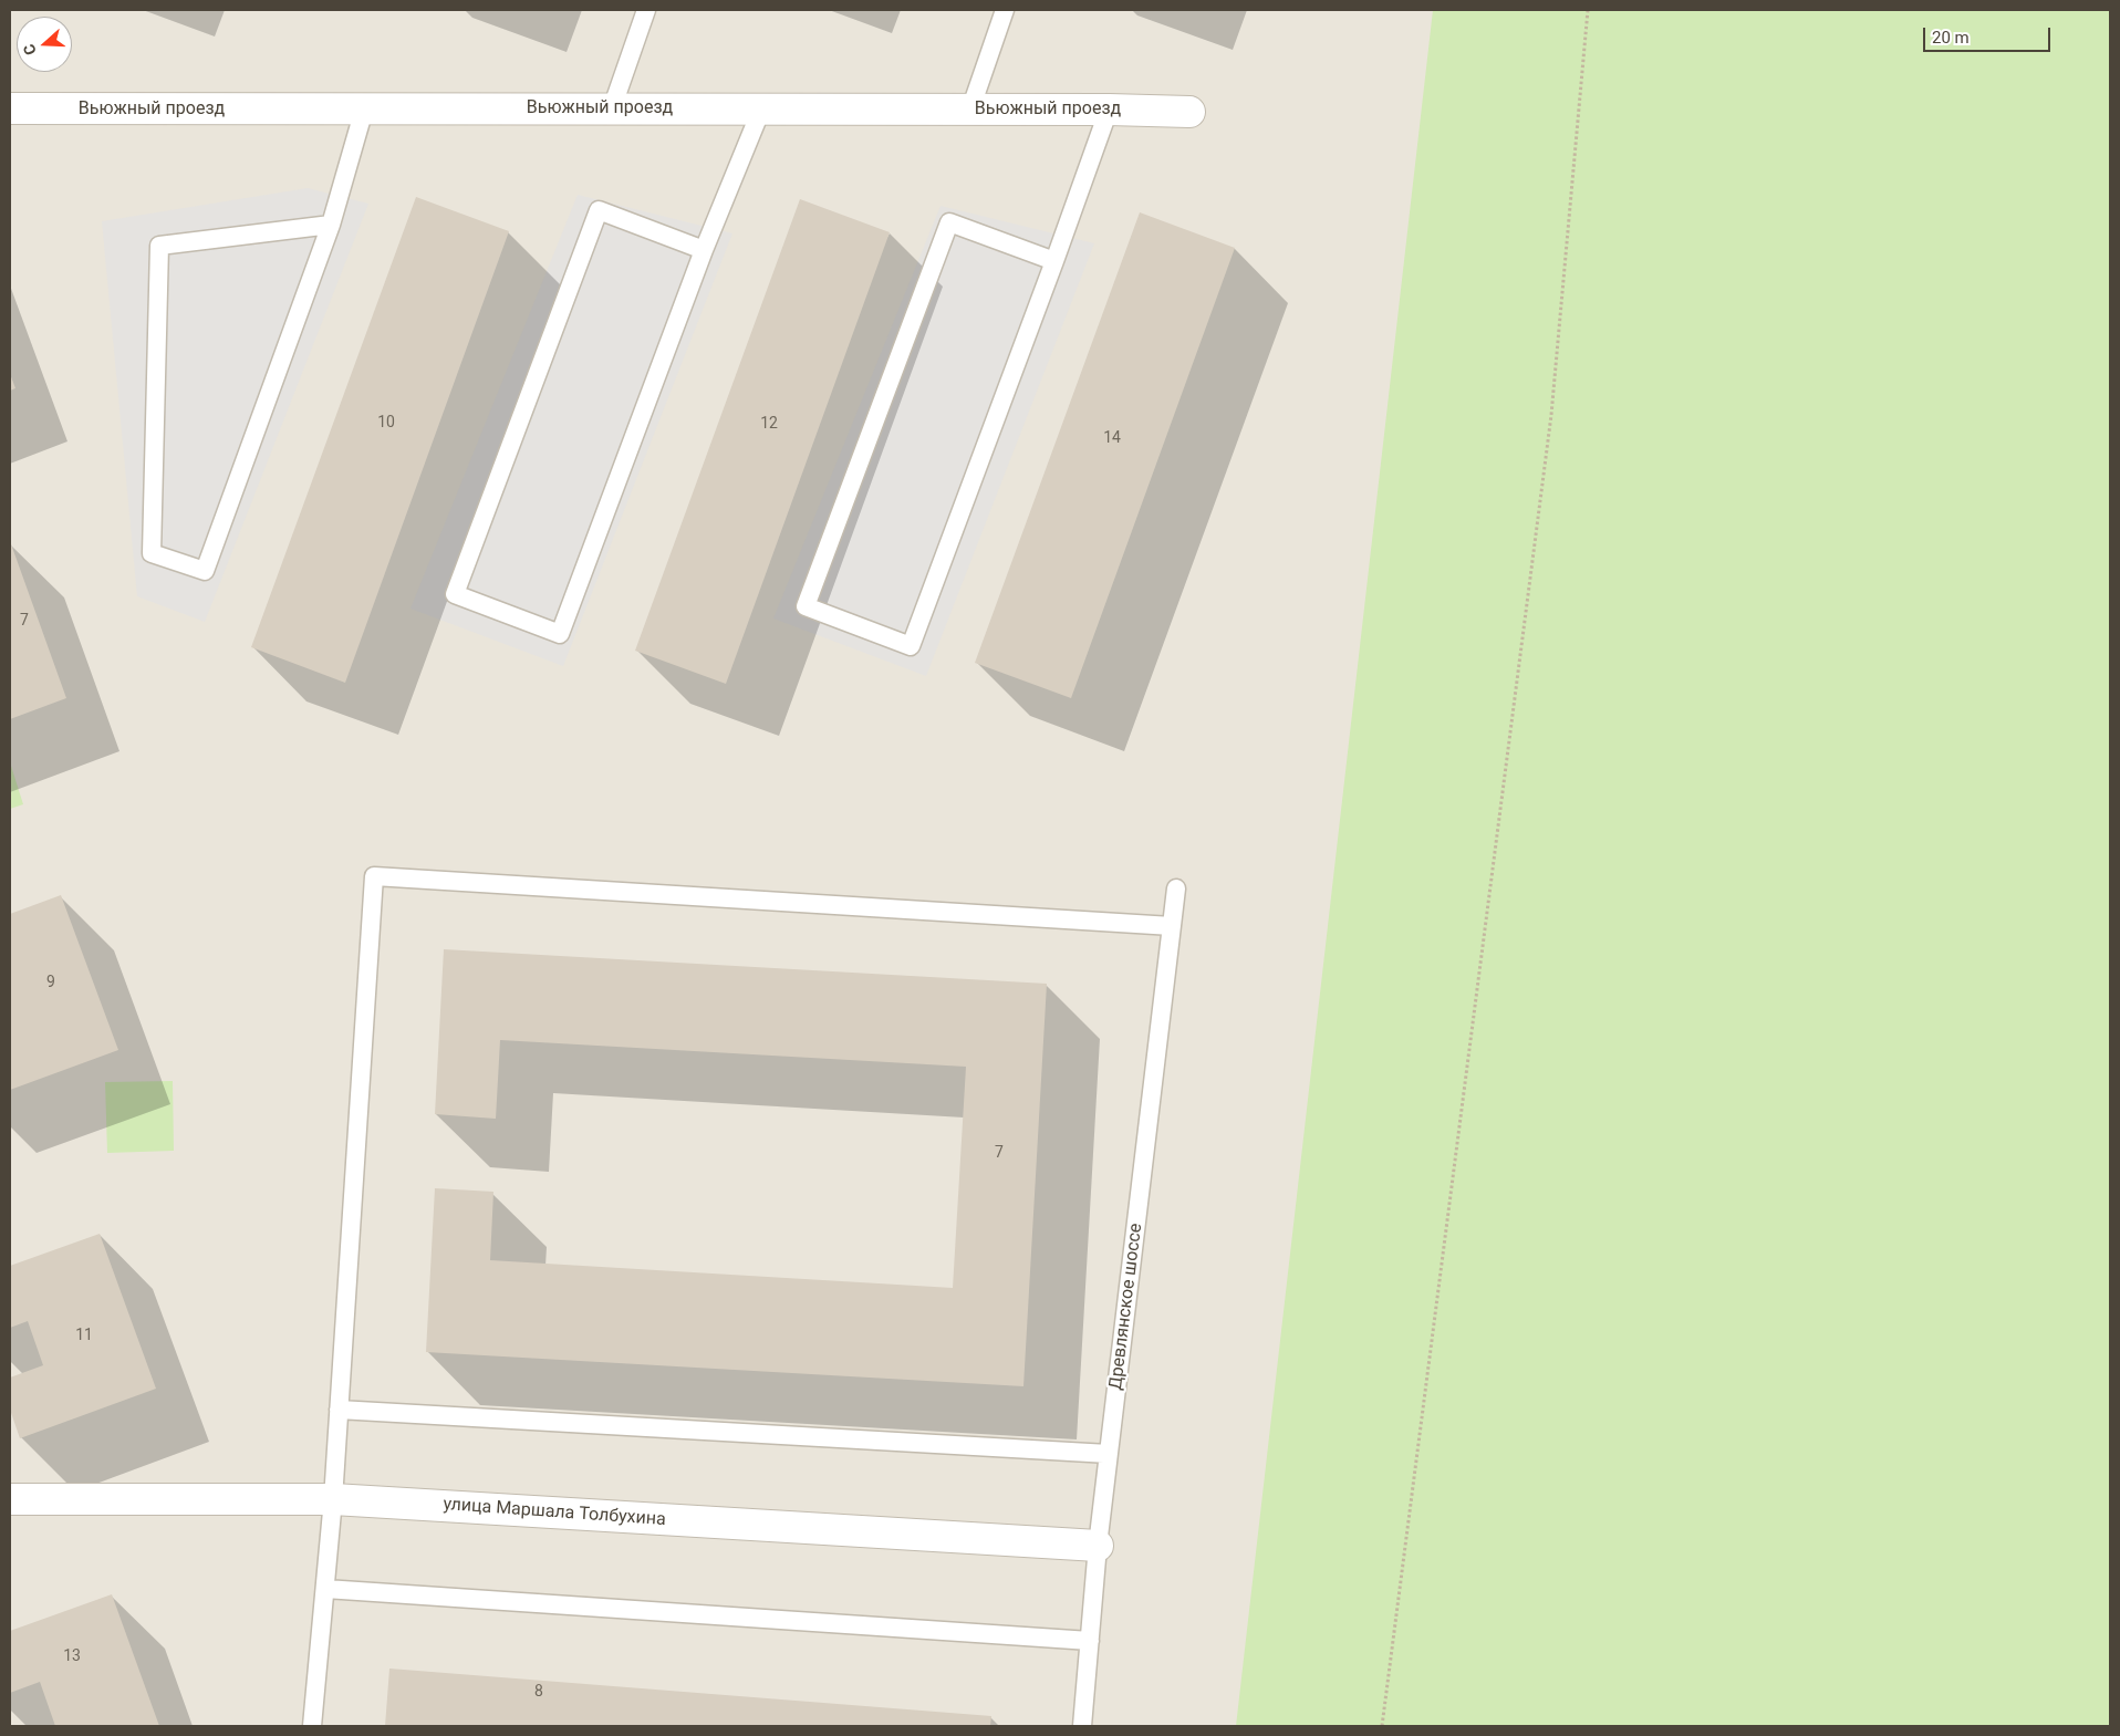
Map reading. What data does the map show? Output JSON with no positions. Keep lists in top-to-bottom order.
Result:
{
  "streets": {
    "street": ["Вьюжный проезд", "улица Маршала Толбухина"],
    "lane": ["Древлянское шоссе"]
  },
  "crossings": [
    ["Древлянское шоссе", "улица Маршала Толбухина"]
  ],
  "house_numbers": [
    "10",
    "12",
    "14",
    "7",
    "9",
    "7",
    "11",
    "13",
    "8"
  ],
  "scale_bar": "20 m",
  "north": "left"
}
